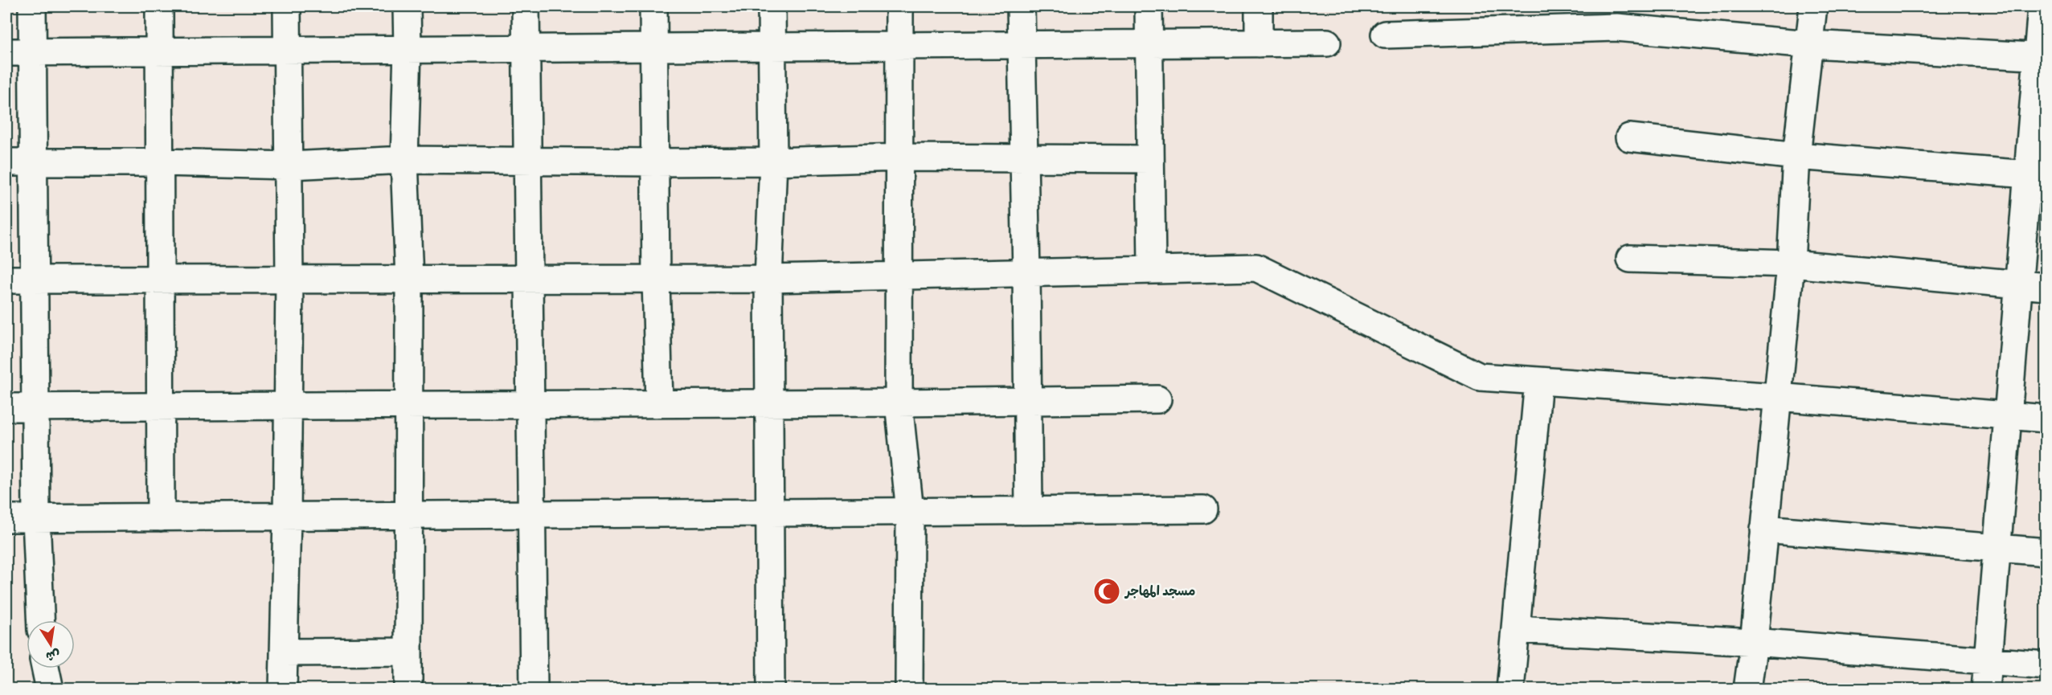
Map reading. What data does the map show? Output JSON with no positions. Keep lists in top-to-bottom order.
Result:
{
  "places": {
    "mosque": ["مسجد المهاجر"]
  },
  "north": "bottom"
}
